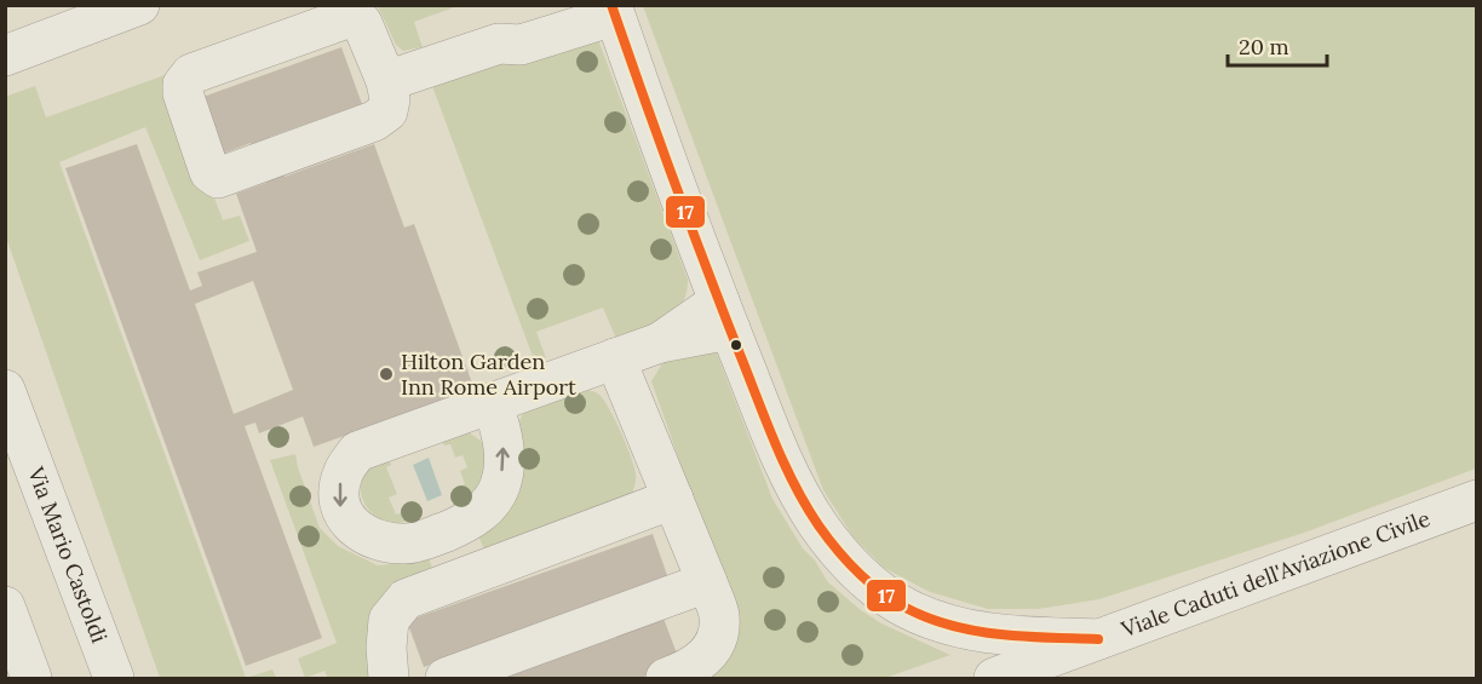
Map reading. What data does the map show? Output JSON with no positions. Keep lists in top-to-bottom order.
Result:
{
  "streets": {
    "street": ["Via Mario Castoldi", "Viale Caduti dell'Aviazione Civile"]
  },
  "places": ["Hilton Garden Inn Rome Airport"],
  "lines": ["transit line 17"],
  "scale_bar": "20 m"
}
